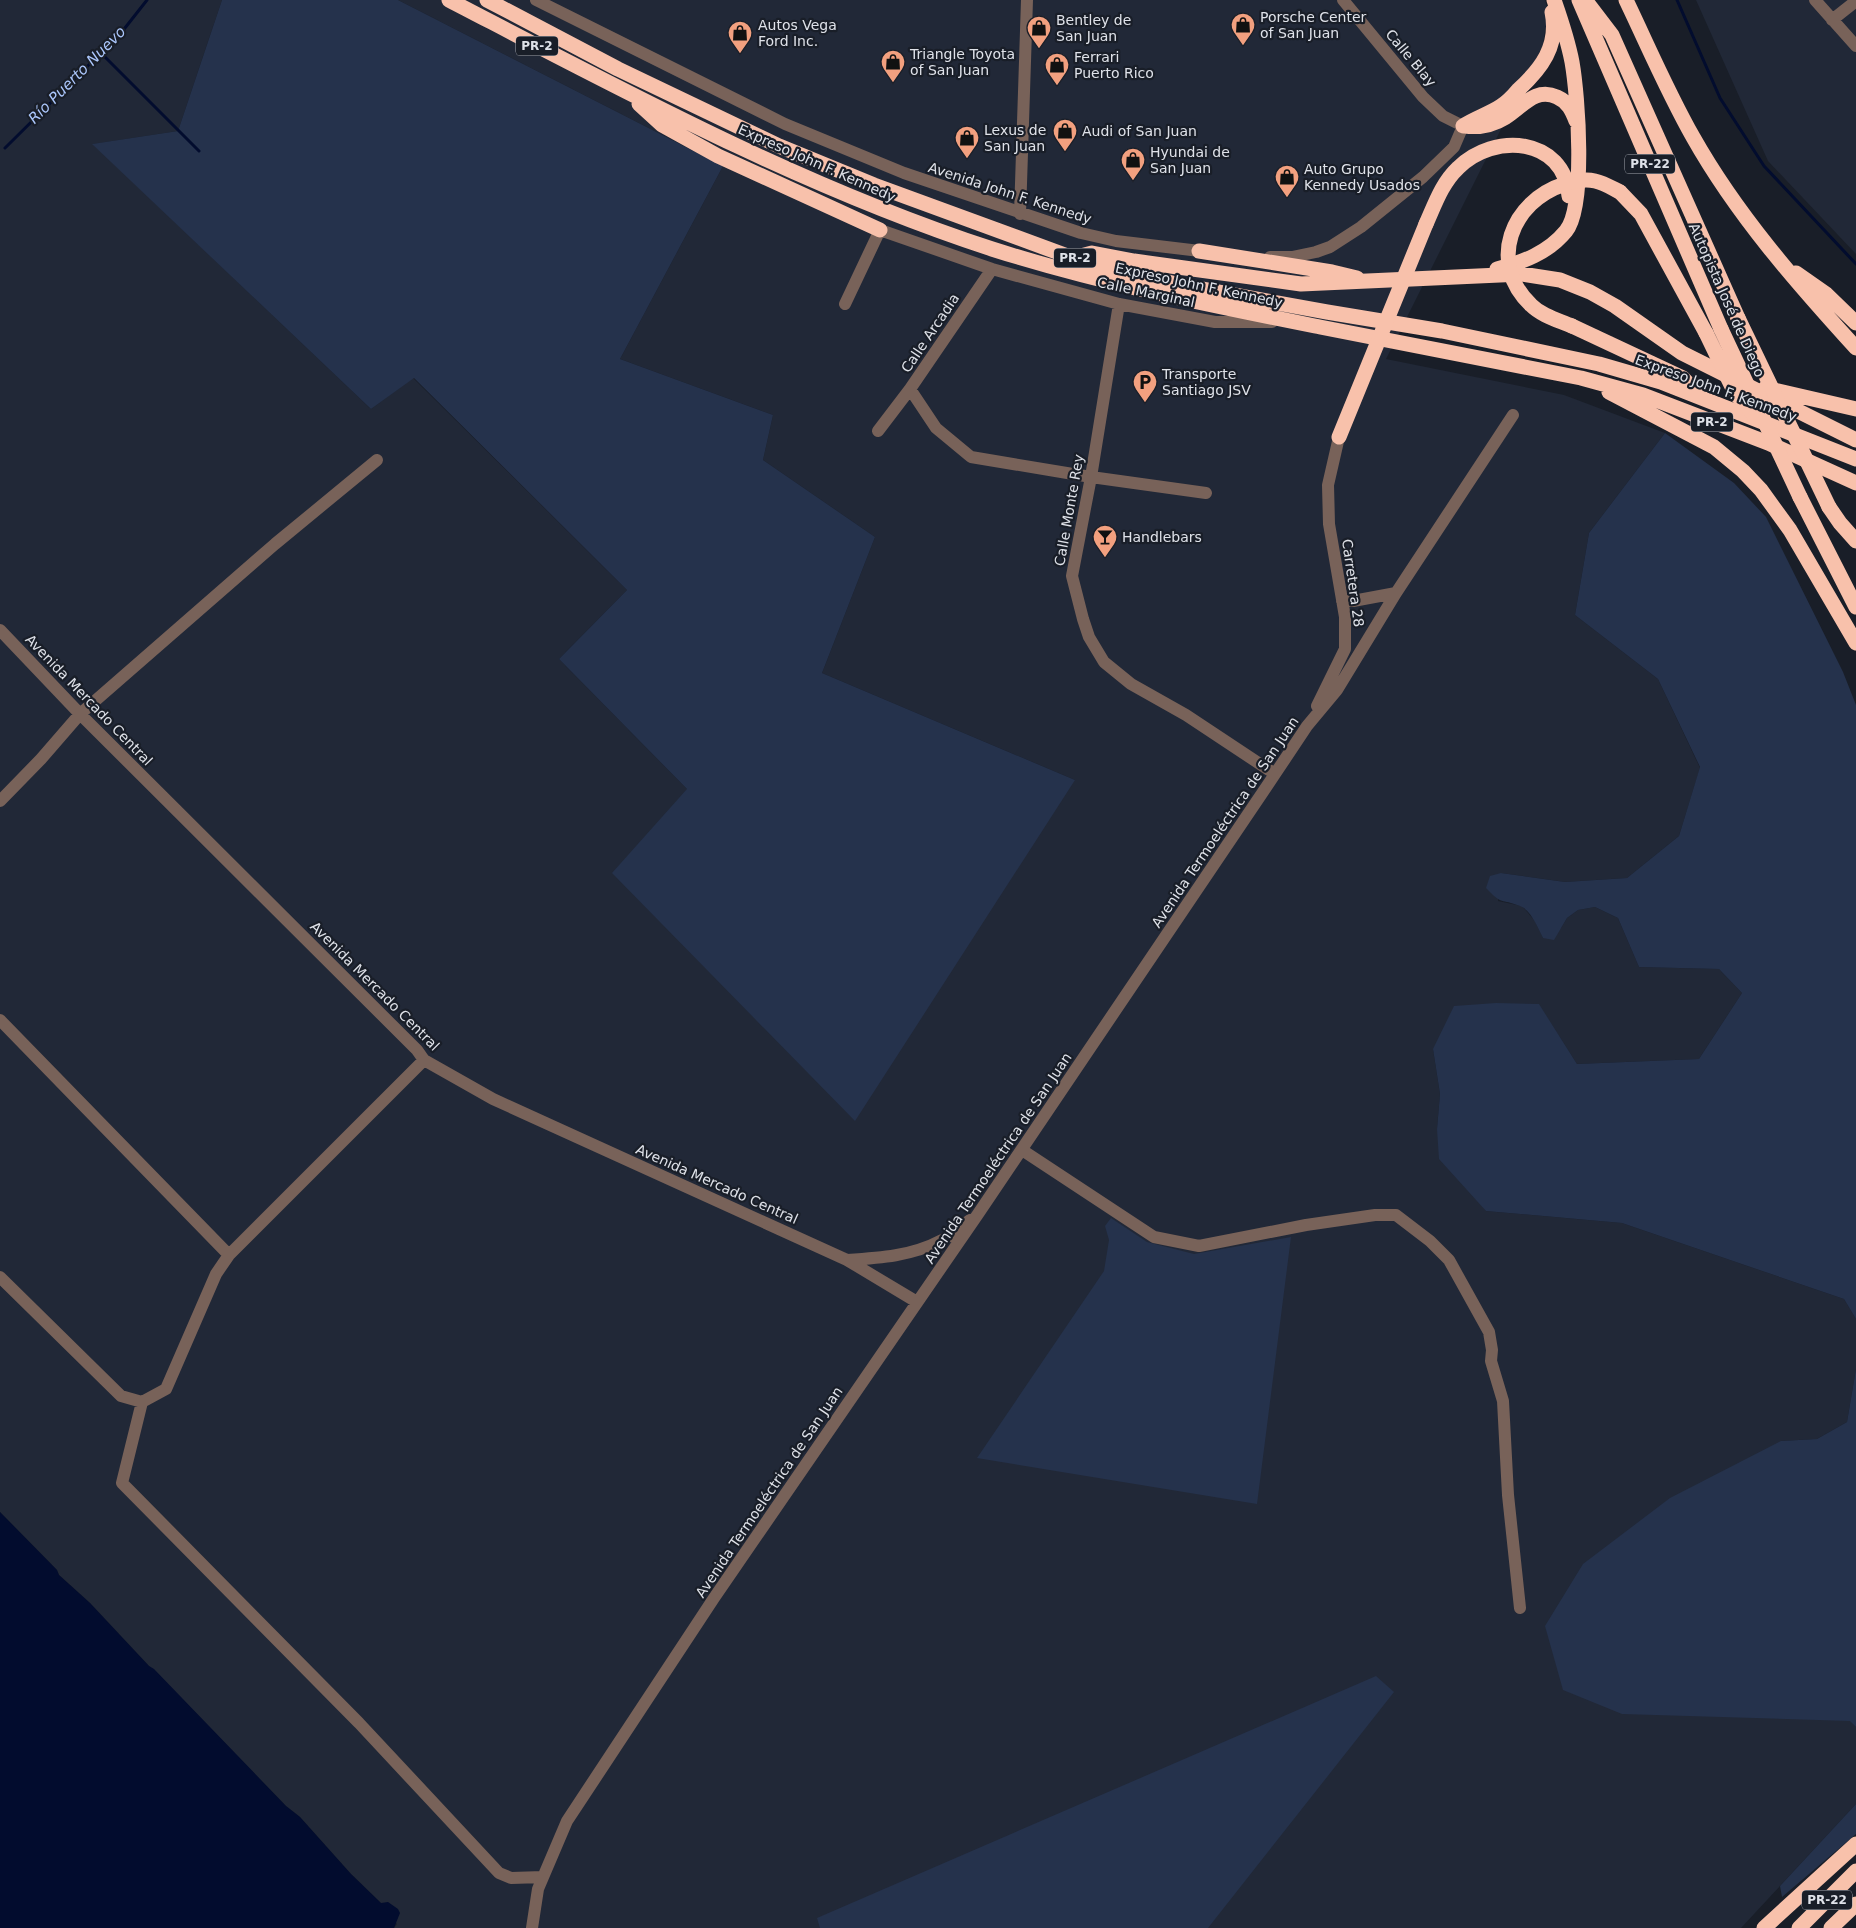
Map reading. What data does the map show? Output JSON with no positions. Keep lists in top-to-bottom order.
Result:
{
  "streets": {
    "highway": [
      "PR-2",
      "Expreso John F. Kennedy",
      "PR-22",
      "Autopista José de Diego"
    ],
    "street": [
      "Calle Blay",
      "Avenida John F. Kennedy",
      "Calle Marginal",
      "Calle Arcadia",
      "Calle Monte Rey",
      "Carretera 28",
      "Avenida Mercado Central",
      "Avenida Termoeléctrica de San Juan"
    ]
  },
  "crossings": [
    ["Calle Blay", "Avenida John F. Kennedy"],
    ["Expreso John F. Kennedy", "Calle Marginal"],
    ["Calle Marginal", "Calle Arcadia"],
    ["Calle Marginal", "Calle Monte Rey"],
    ["Calle Arcadia", "Calle Monte Rey"],
    ["Calle Monte Rey", "Avenida Termoeléctrica de San Juan"],
    ["Carretera 28", "Avenida Termoeléctrica de San Juan"],
    ["Avenida Mercado Central", "Avenida Termoeléctrica de San Juan"]
  ],
  "water": ["Río Puerto Nuevo"],
  "places": {
    "shop": [
      "Porsche Center of San Juan",
      "Bentley de San Juan",
      "Autos Vega Ford Inc.",
      "Triangle Toyota of San Juan",
      "Ferrari Puerto Rico",
      "Audi of San Juan",
      "Lexus de San Juan",
      "Hyundai de San Juan",
      "Auto Grupo Kennedy Usados"
    ],
    "parking": ["Transporte Santiago JSV"],
    "bar": ["Handlebars"]
  }
}
